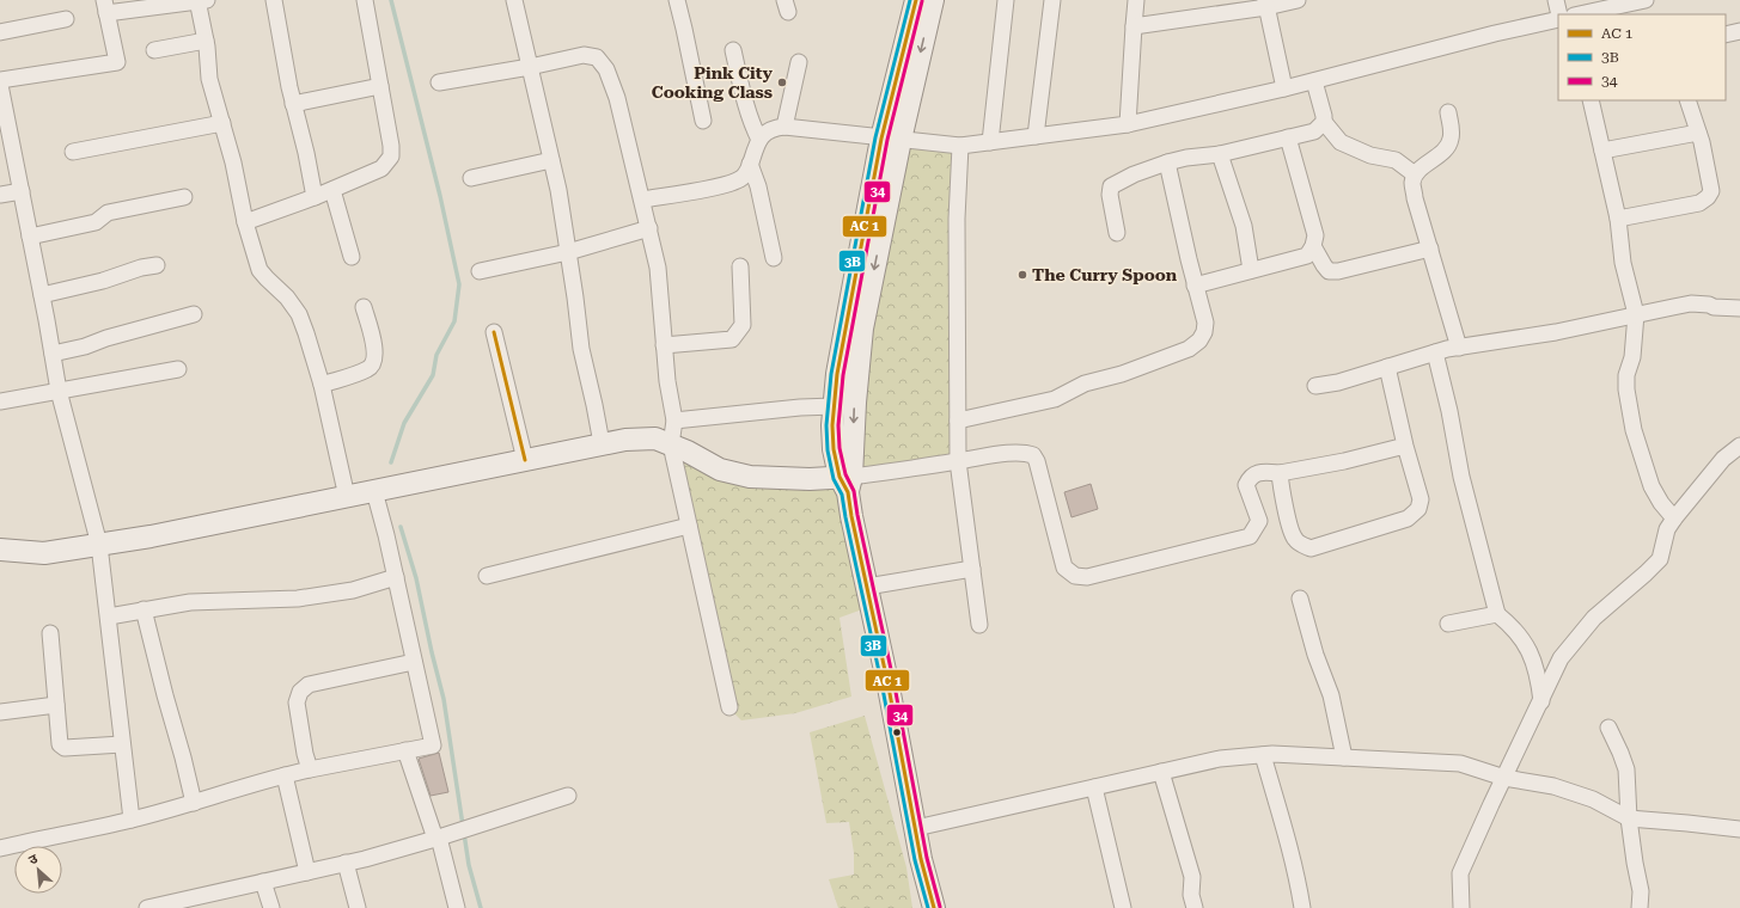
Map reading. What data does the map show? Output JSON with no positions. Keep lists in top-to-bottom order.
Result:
{
  "places": ["Pink City Cooking Class", "The Curry Spoon"],
  "lines": ["transit line 3B", "transit line 34"],
  "legend": ["AC 1", "3B", "34"],
  "north": "top left"
}
